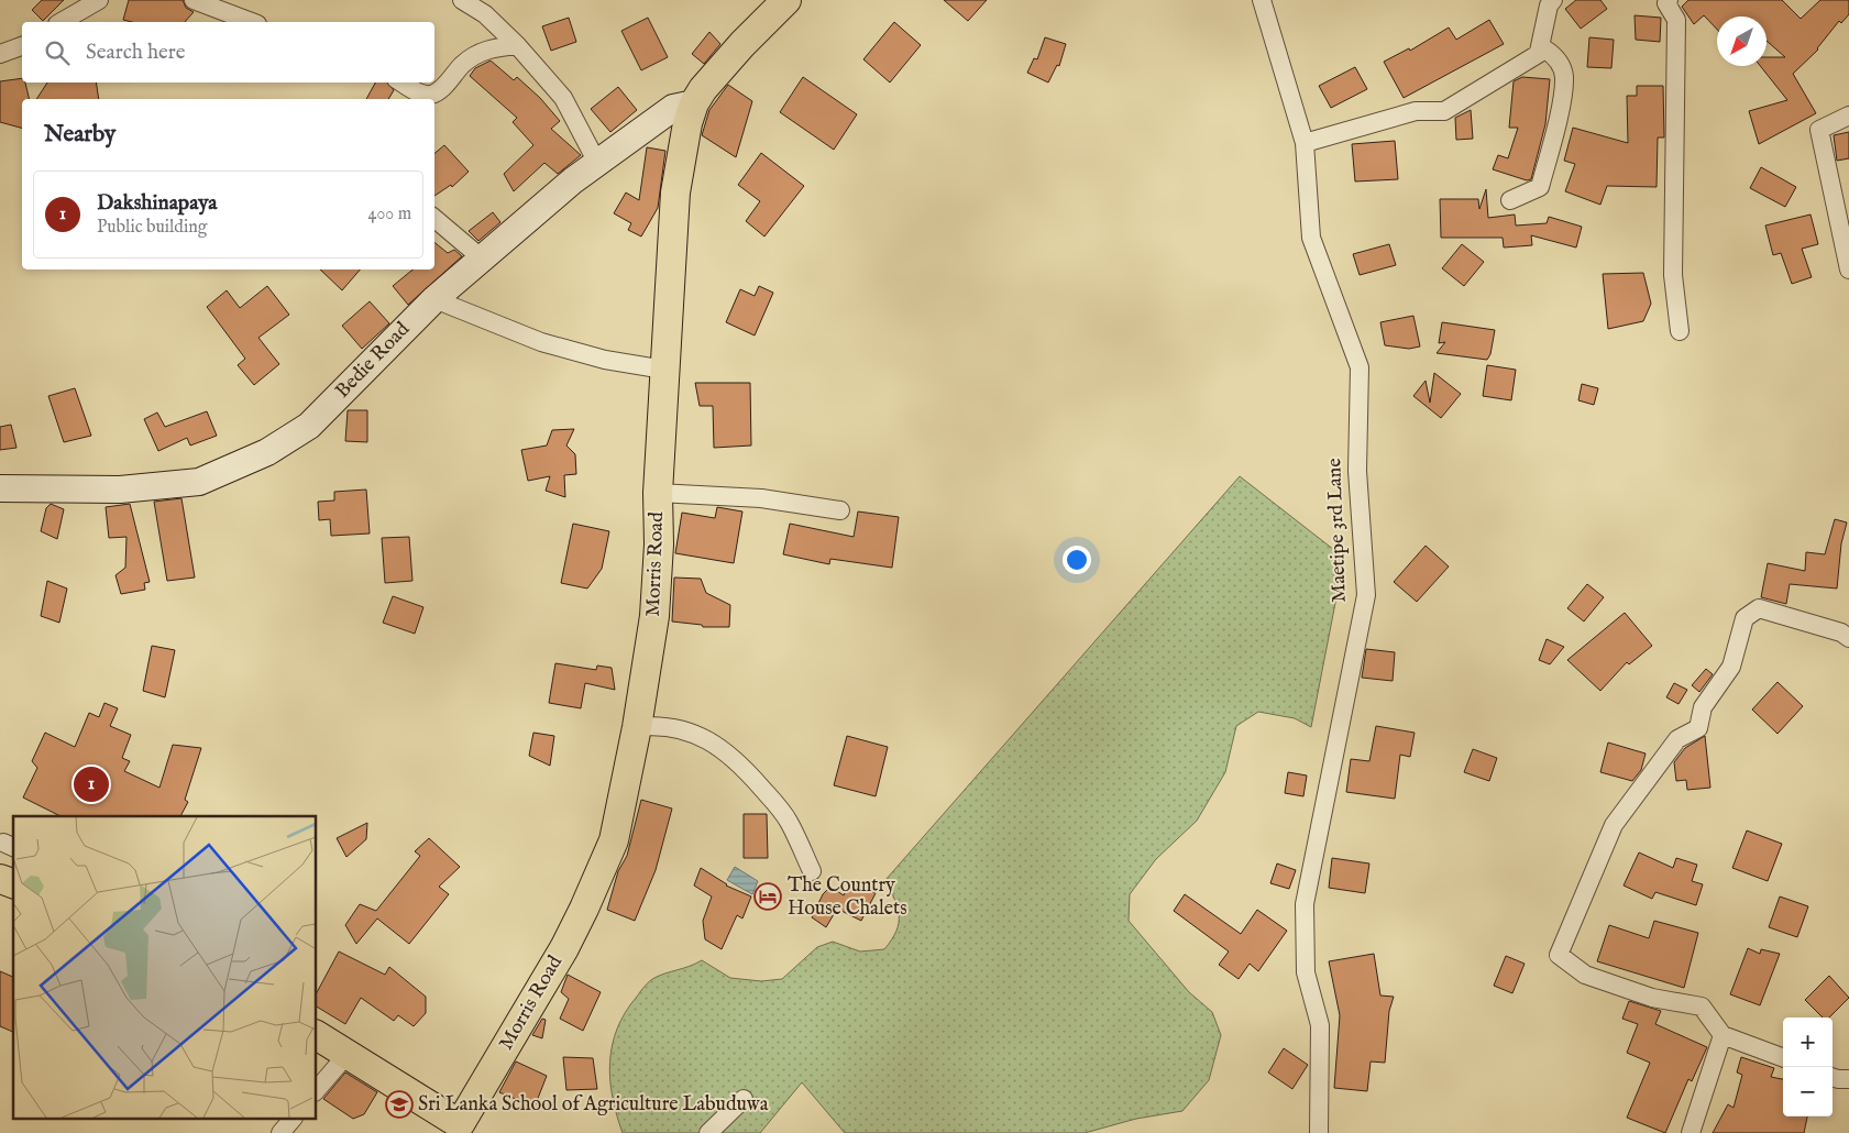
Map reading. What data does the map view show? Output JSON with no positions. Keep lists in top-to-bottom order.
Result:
{
  "streets": {
    "main road": ["Morris Road"],
    "street": ["Bedie Road", "Maetipe 3rd Lane"]
  },
  "crossings": [
    ["Bedie Road", "Morris Road"]
  ],
  "places": {
    "hotel": ["The Country House Chalets"],
    "school or university": ["Sri Lanka School of Agriculture Labuduwa"]
  },
  "north": "bottom left",
  "page": {
    "search": "Search here",
    "heading": "Nearby",
    "list": [
      {
        "mark": "1",
        "name": "Dakshinapaya",
        "note": "Public building",
        "value": "400 m"
      }
    ],
    "pins": "1",
    "map_buttons": ["+", "−"]
  }
}
